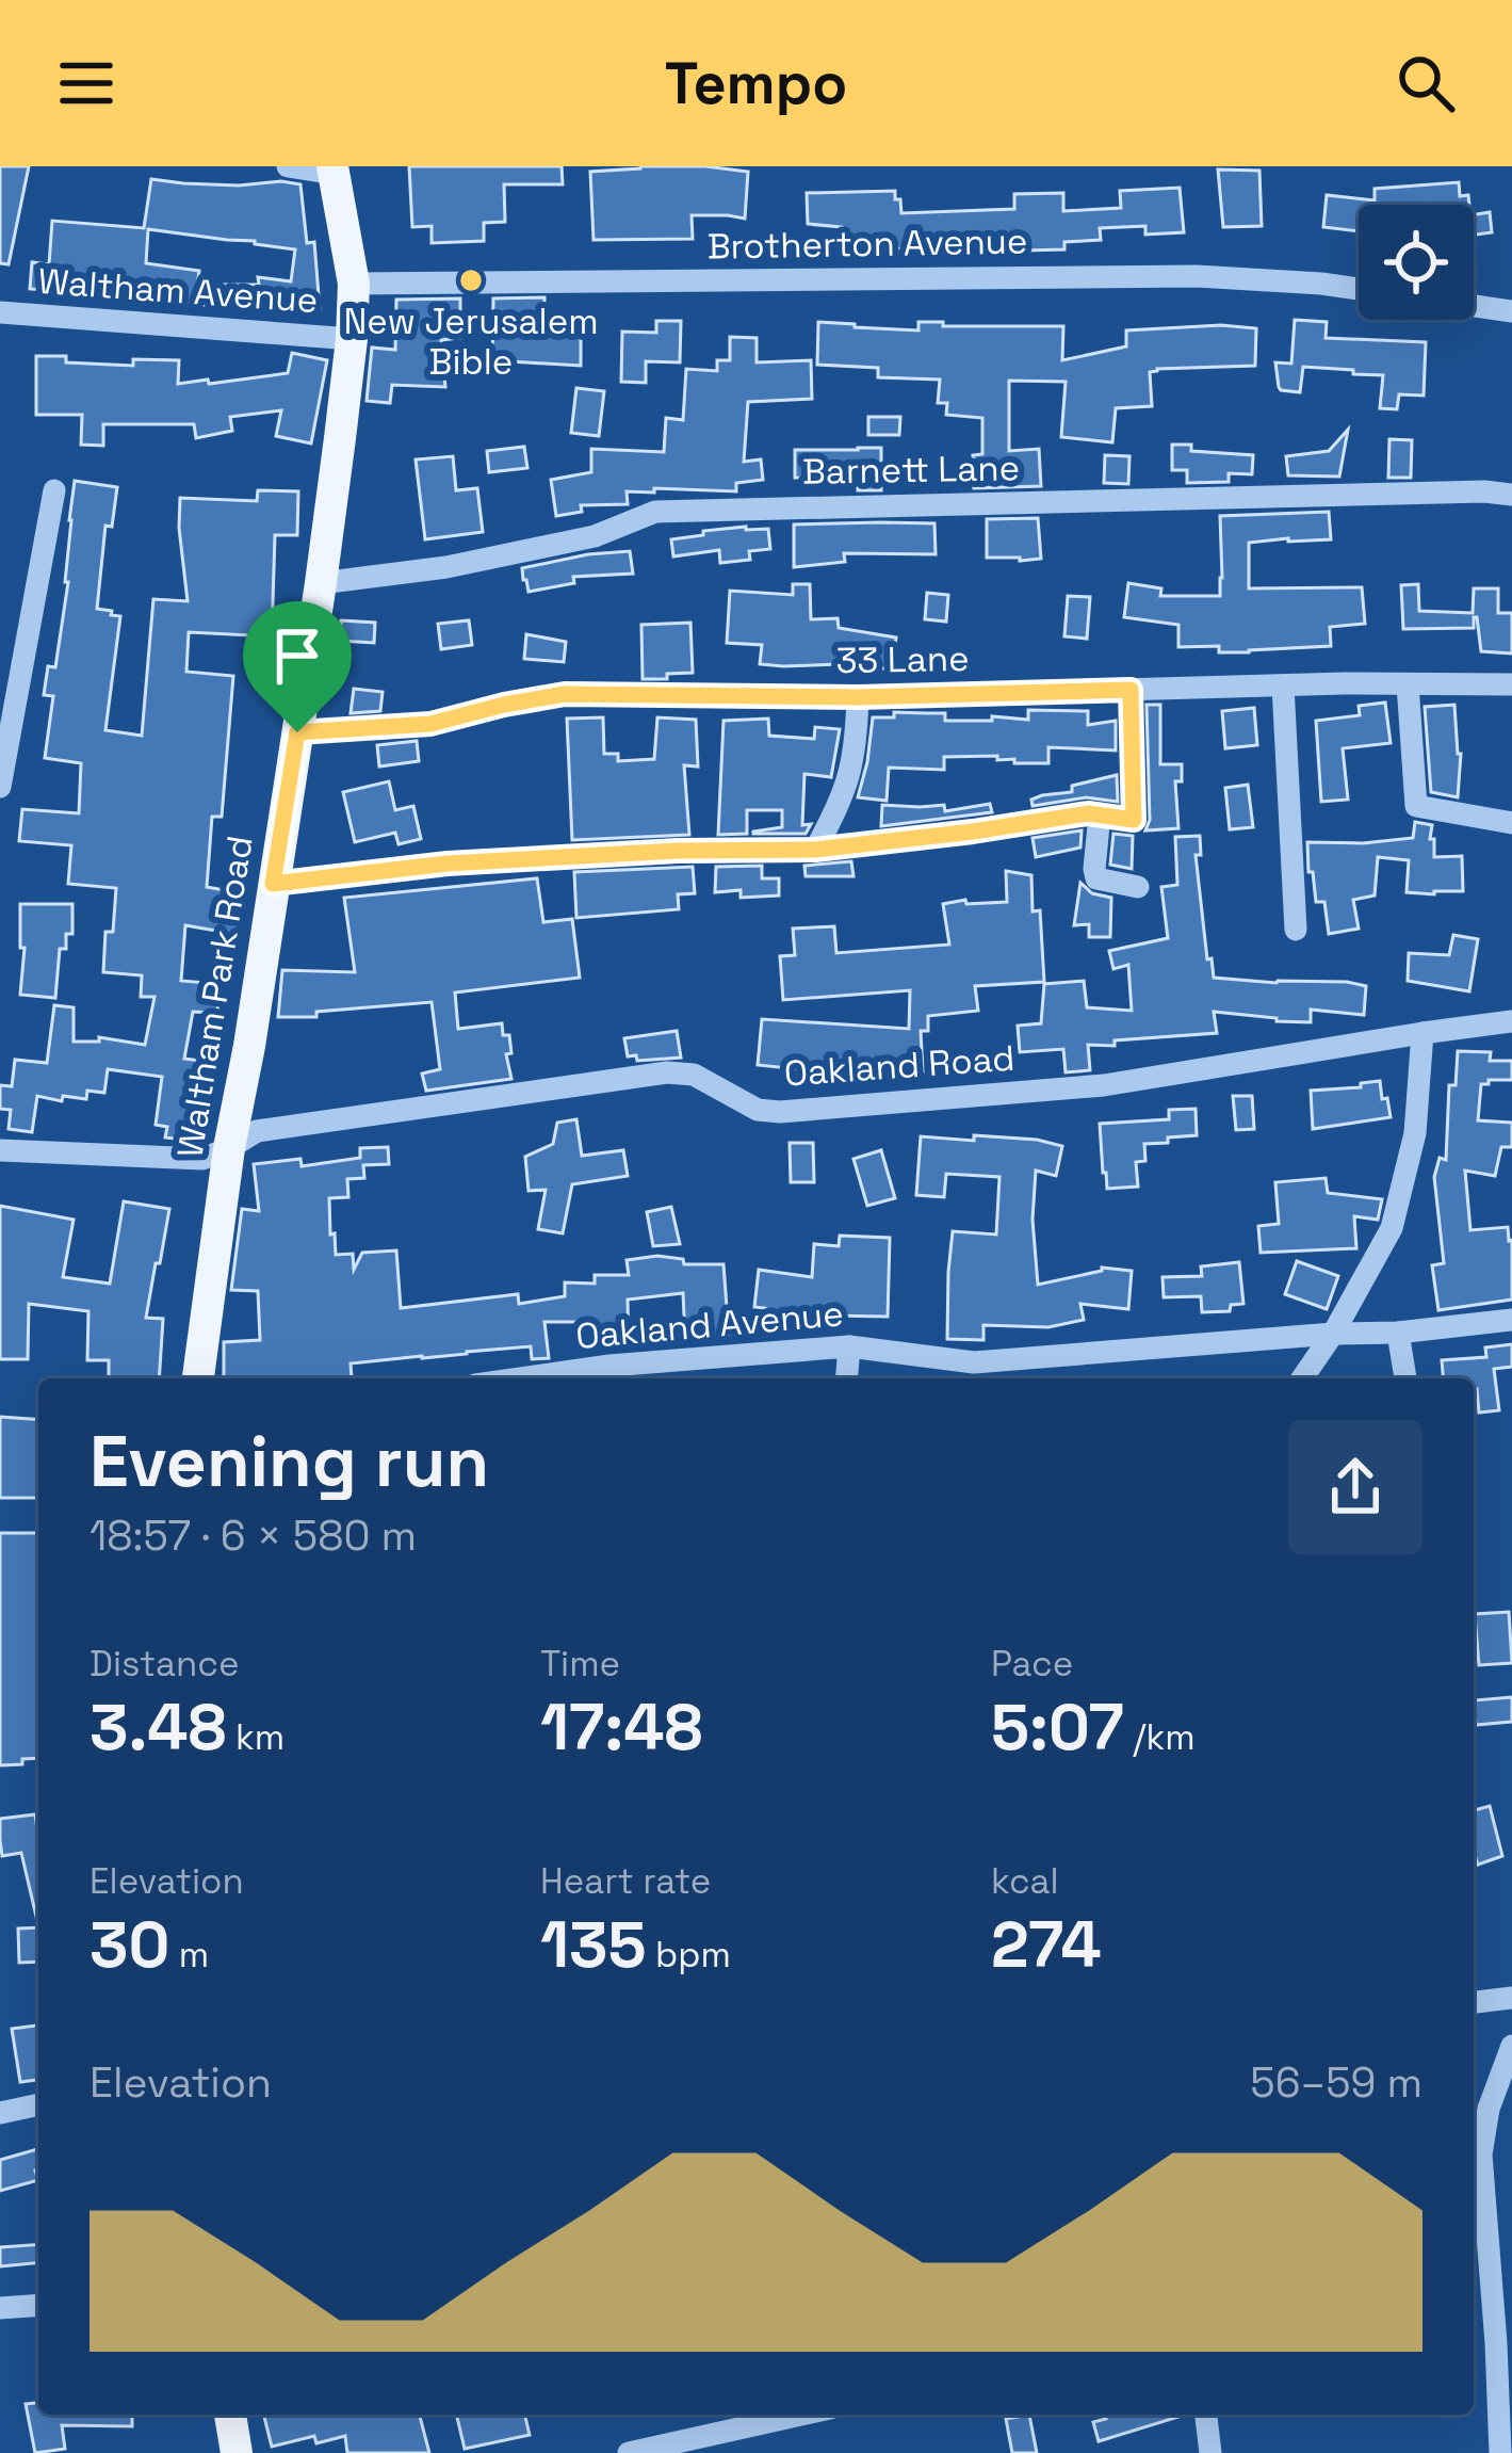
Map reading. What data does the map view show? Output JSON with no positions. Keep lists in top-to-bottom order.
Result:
{
  "streets": {
    "main road": ["Waltham Park Road"],
    "street": [
      "Brotherton Avenue",
      "Waltham Avenue",
      "Barnett Lane",
      "33 Lane",
      "Oakland Road",
      "Oakland Avenue"
    ]
  },
  "crossings": [
    ["Brotherton Avenue", "Waltham Park Road"],
    ["Waltham Avenue", "Waltham Park Road"],
    ["Barnett Lane", "Waltham Park Road"],
    ["33 Lane", "Waltham Park Road"],
    ["Waltham Park Road", "Oakland Road"]
  ],
  "places": ["New Jerusalem Bible"],
  "page": {
    "header": "Tempo",
    "heading": ["Evening run", "18:57 · 6 × 580 m"],
    "stats": [
      ["Distance", "3.48 km"],
      ["Time", "17:48"],
      ["Pace", "5:07 /km"],
      ["Elevation", "30 m"],
      ["Heart rate", "135 bpm"],
      ["kcal", "274"]
    ],
    "chart": ["Elevation", "56–59 m"]
  }
}
